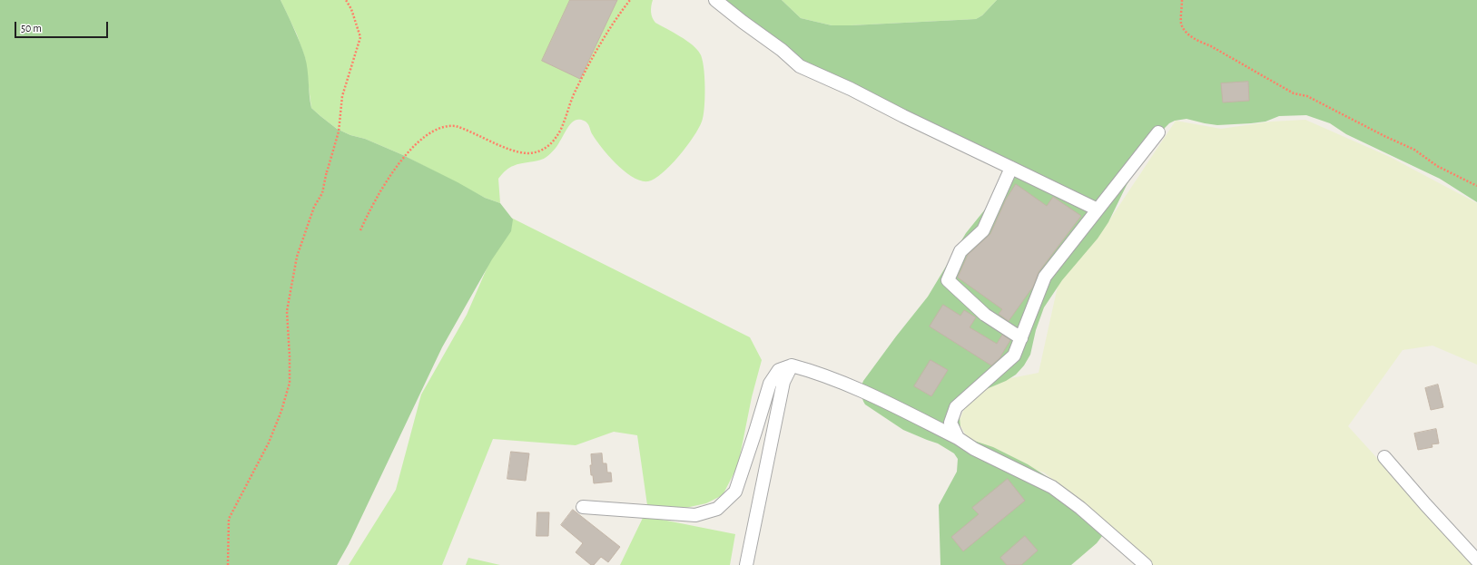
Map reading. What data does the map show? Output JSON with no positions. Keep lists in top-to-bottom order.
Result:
{
  "scale_bar": "50 m"
}
